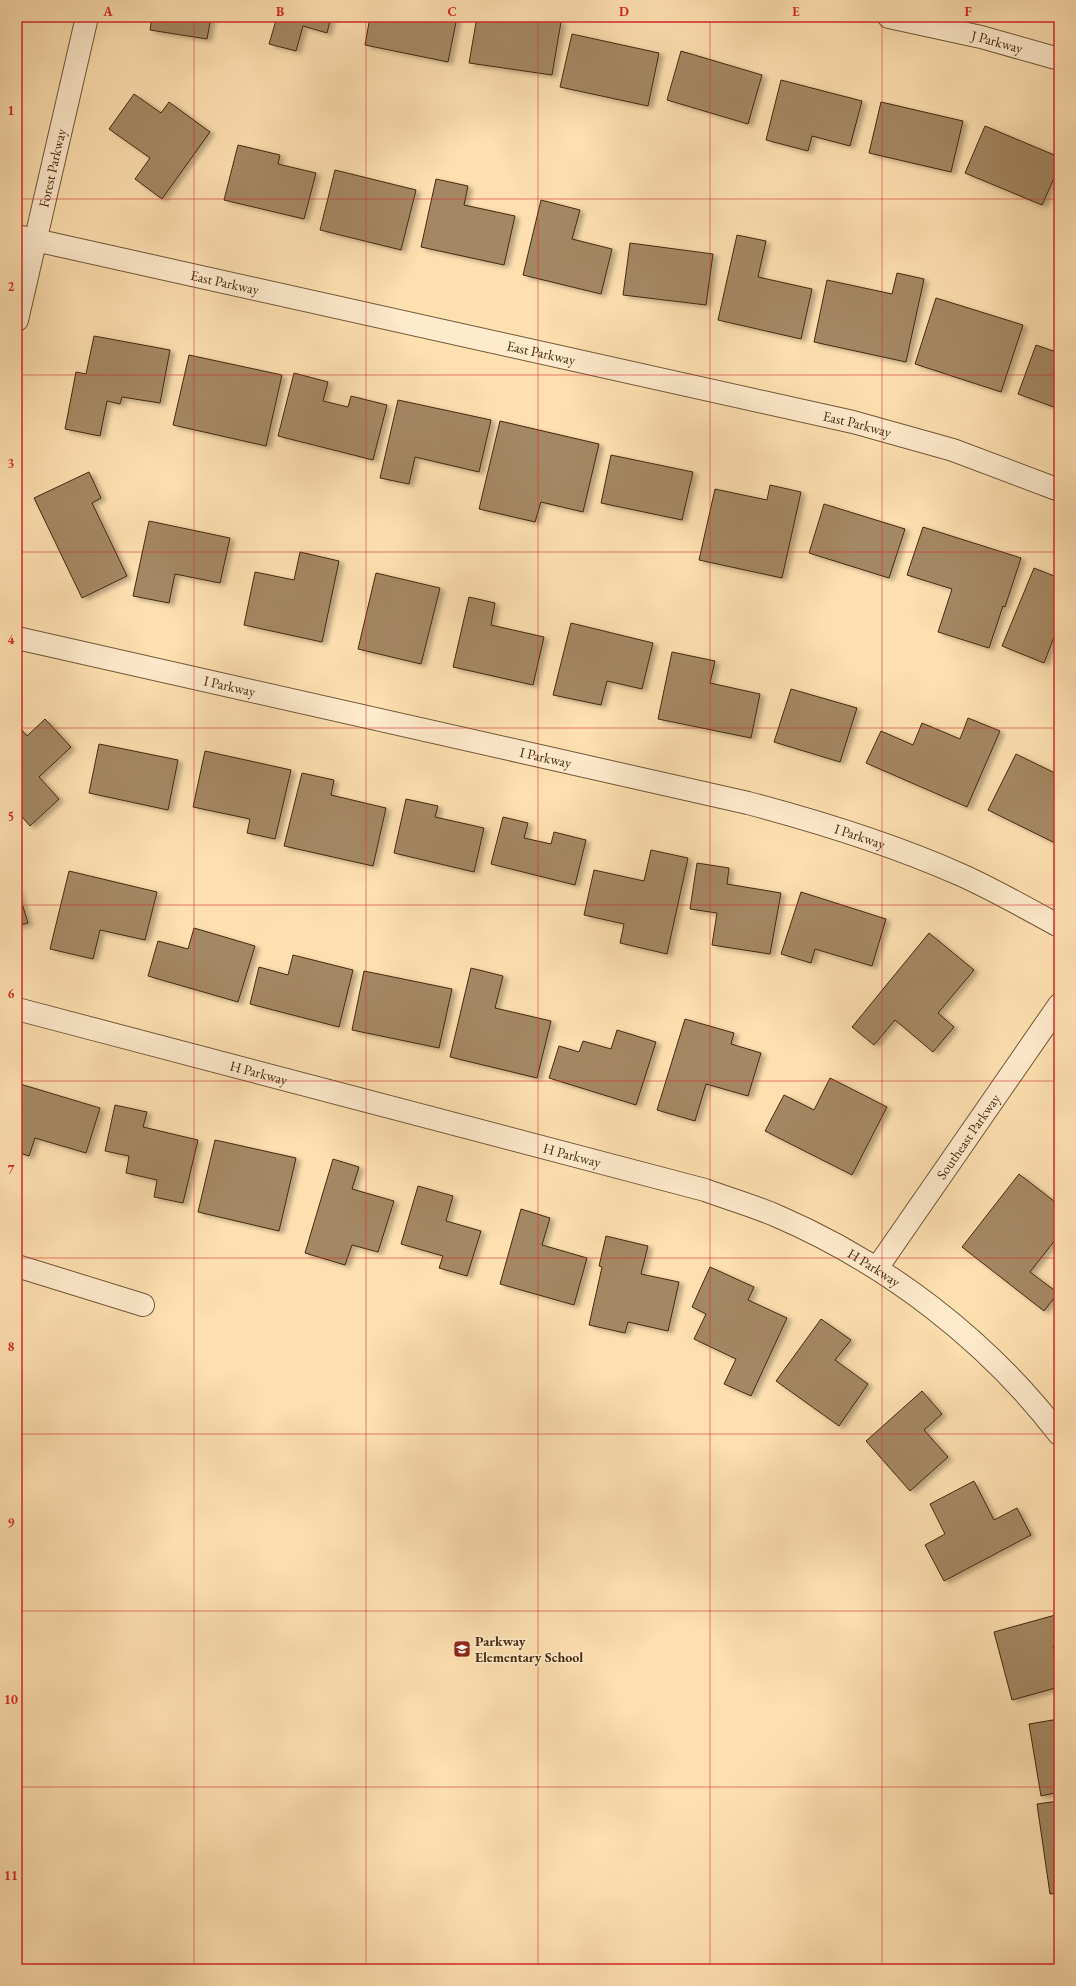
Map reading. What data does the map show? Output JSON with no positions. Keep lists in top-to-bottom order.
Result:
{
  "streets": {
    "street": [
      "J Parkway",
      "Forest Parkway",
      "East Parkway",
      "I Parkway",
      "H Parkway",
      "Southeast Parkway"
    ]
  },
  "crossings": [
    ["Forest Parkway", "East Parkway"],
    ["H Parkway", "Southeast Parkway"]
  ],
  "places": {
    "school or university": ["Parkway Elementary School"]
  },
  "grid": {
    "columns": [
      "A",
      "B",
      "C",
      "D",
      "E",
      "F"
    ],
    "rows": [
      "1",
      "2",
      "3",
      "4",
      "5",
      "6",
      "7",
      "8",
      "9",
      "10",
      "11"
    ]
  }
}
